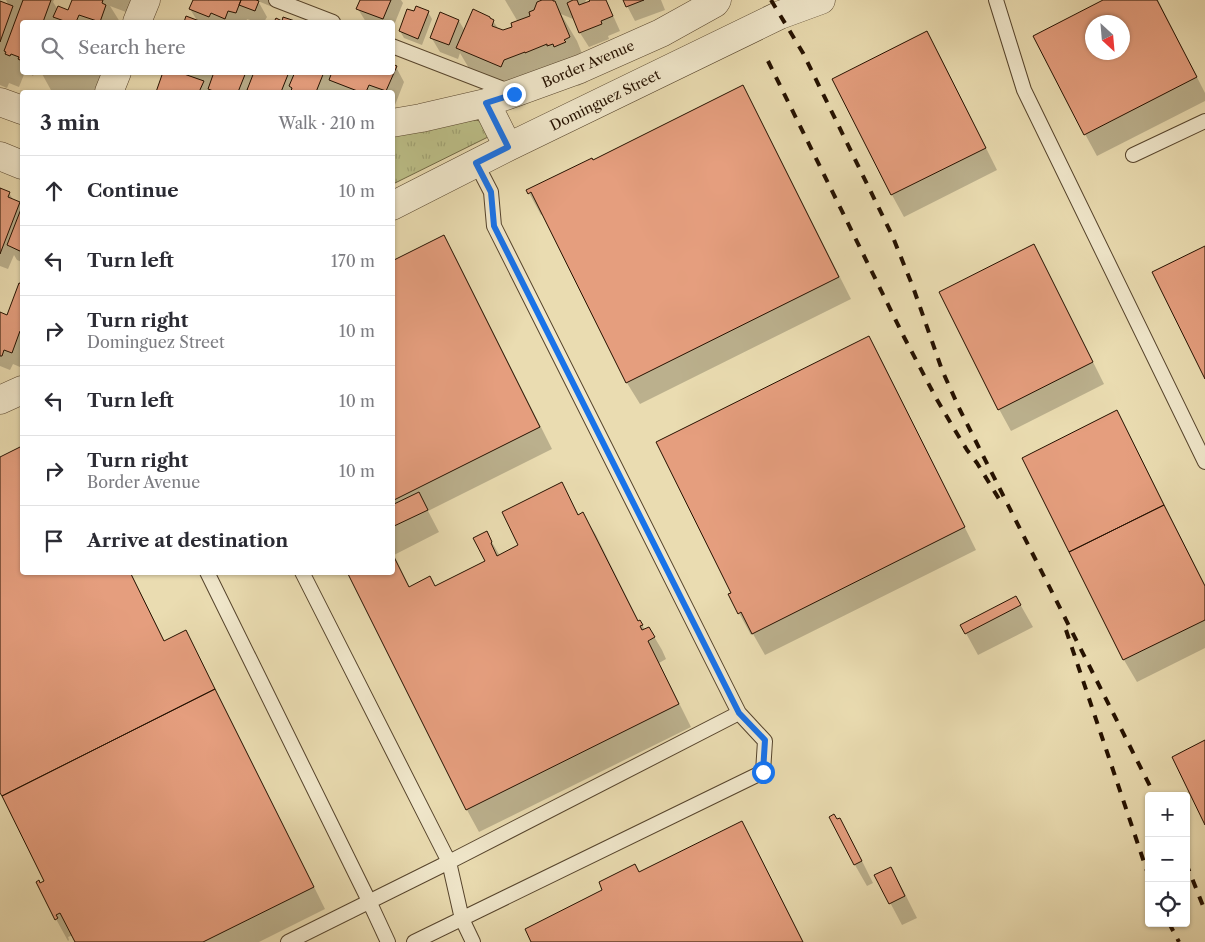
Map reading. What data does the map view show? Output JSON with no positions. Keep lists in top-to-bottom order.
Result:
{
  "streets": {
    "street": ["Border Avenue", "Dominguez Street"]
  },
  "north": "bottom right",
  "page": {
    "search": "Search here",
    "heading": ["3 min", "Walk · 210 m"],
    "list": [
      ["Continue", "10 m"],
      ["Turn left", "170 m"],
      ["Turn right", "Dominguez Street", "10 m"],
      ["Turn left", "10 m"],
      ["Turn right", "Border Avenue", "10 m"],
      "Arrive at destination"
    ],
    "map_buttons": ["+", "−"]
  }
}
